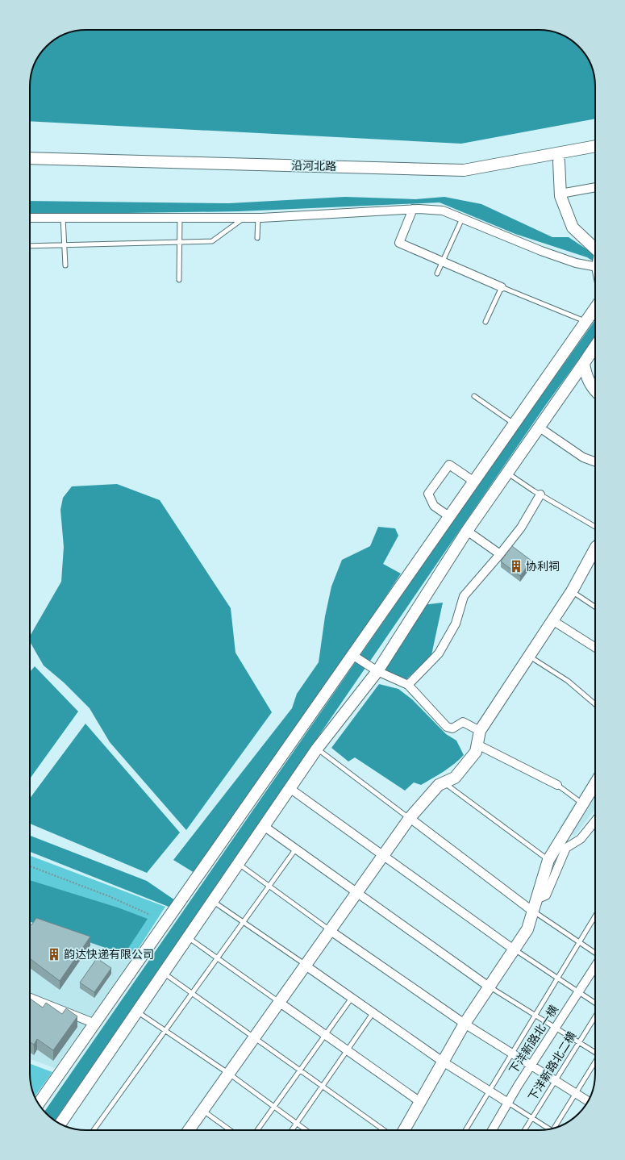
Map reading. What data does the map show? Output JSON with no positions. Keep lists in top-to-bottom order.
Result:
{
  "streets": {
    "street": ["沿河北路", "下洋新路北一横"],
    "lane": ["下洋新路北二横"]
  },
  "places": {
    "building": ["协利祠", "韵达快递有限公司"]
  }
}
